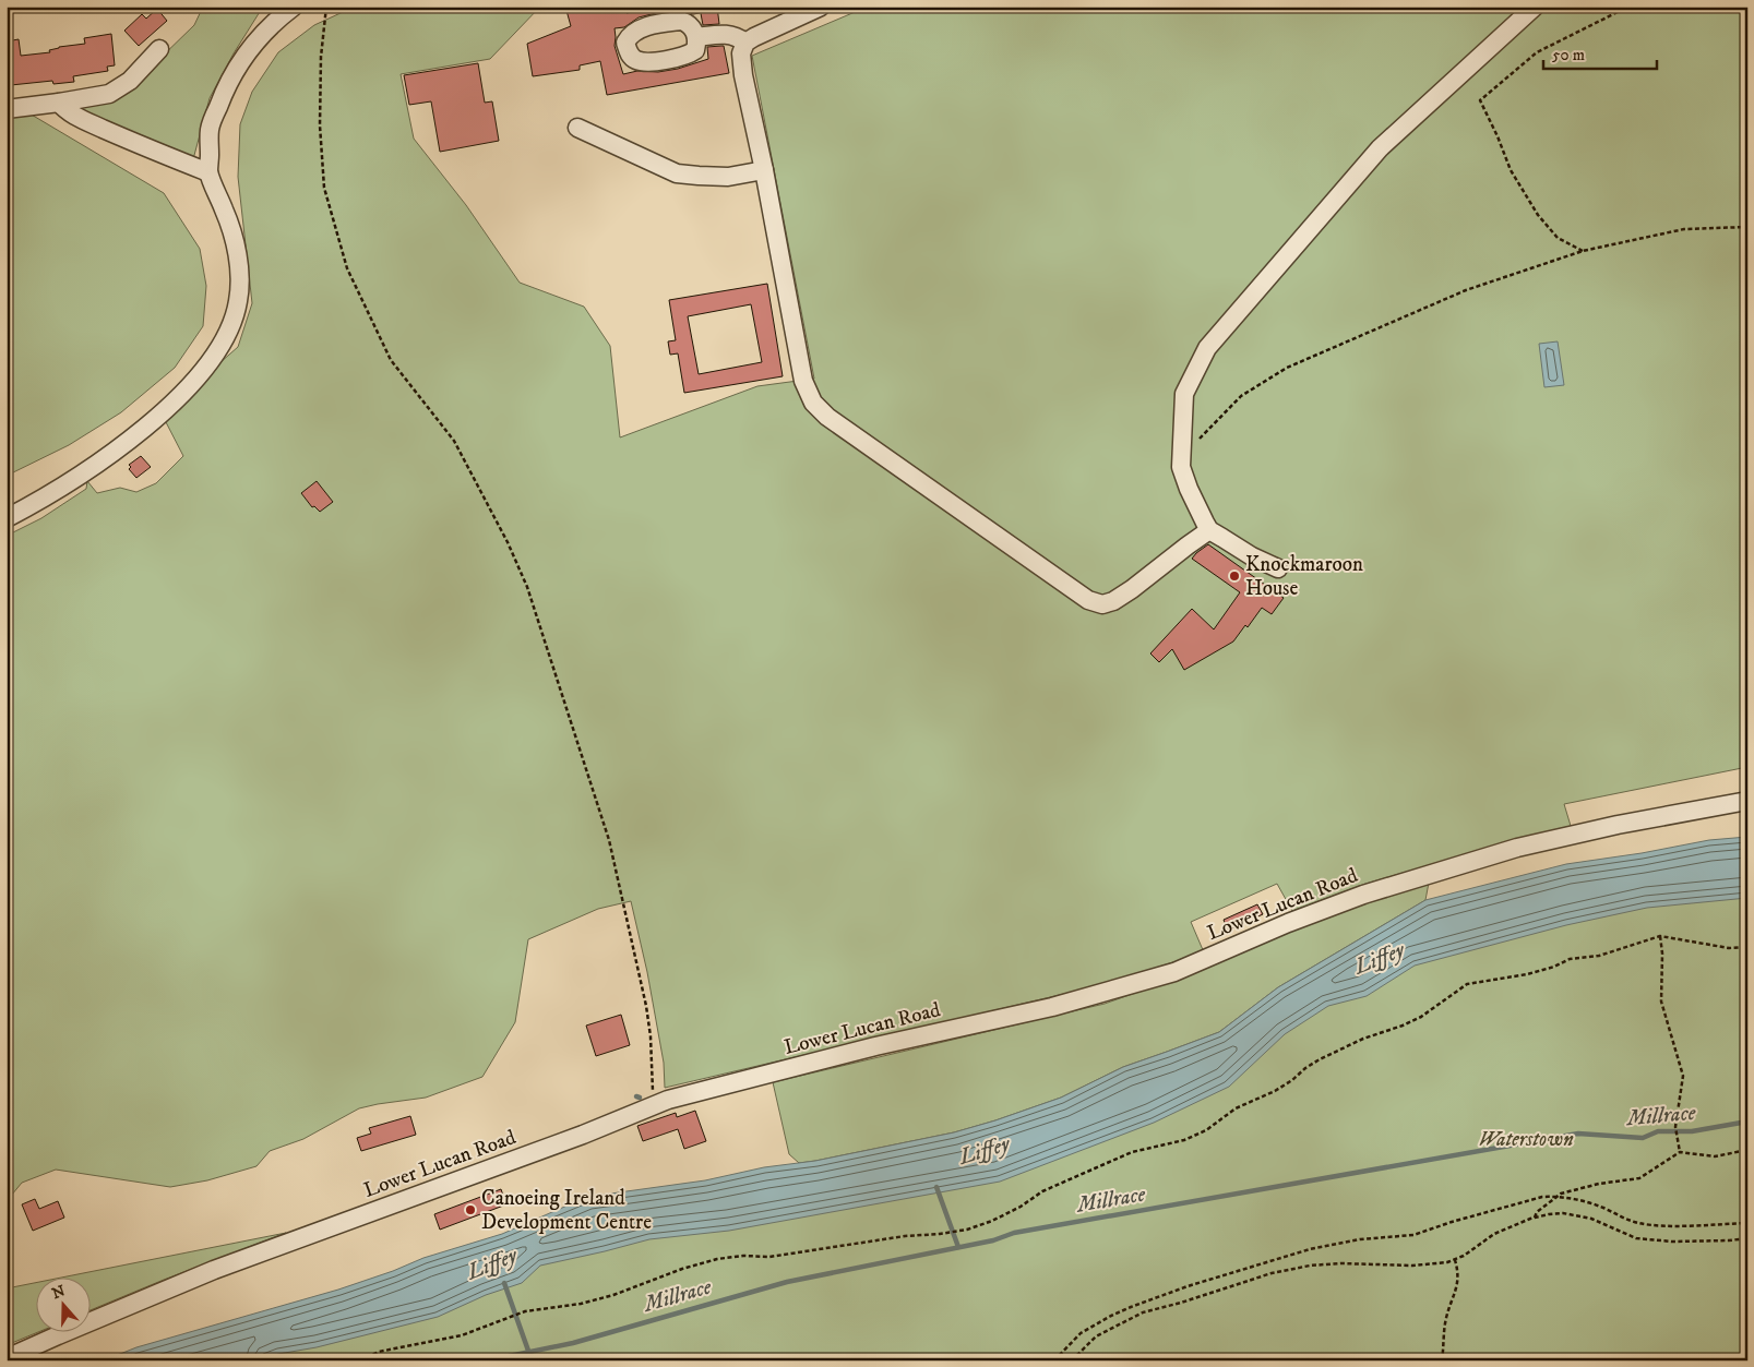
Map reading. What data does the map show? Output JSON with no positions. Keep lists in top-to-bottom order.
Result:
{
  "streets": {
    "street": ["Lower Lucan Road"]
  },
  "water": ["Liffey", "Millrace"],
  "parks": ["Waterstown"],
  "places": ["Knockmaroon House", "Canoeing Ireland Development Centre"],
  "scale_bar": "50 m",
  "north": "top"
}
